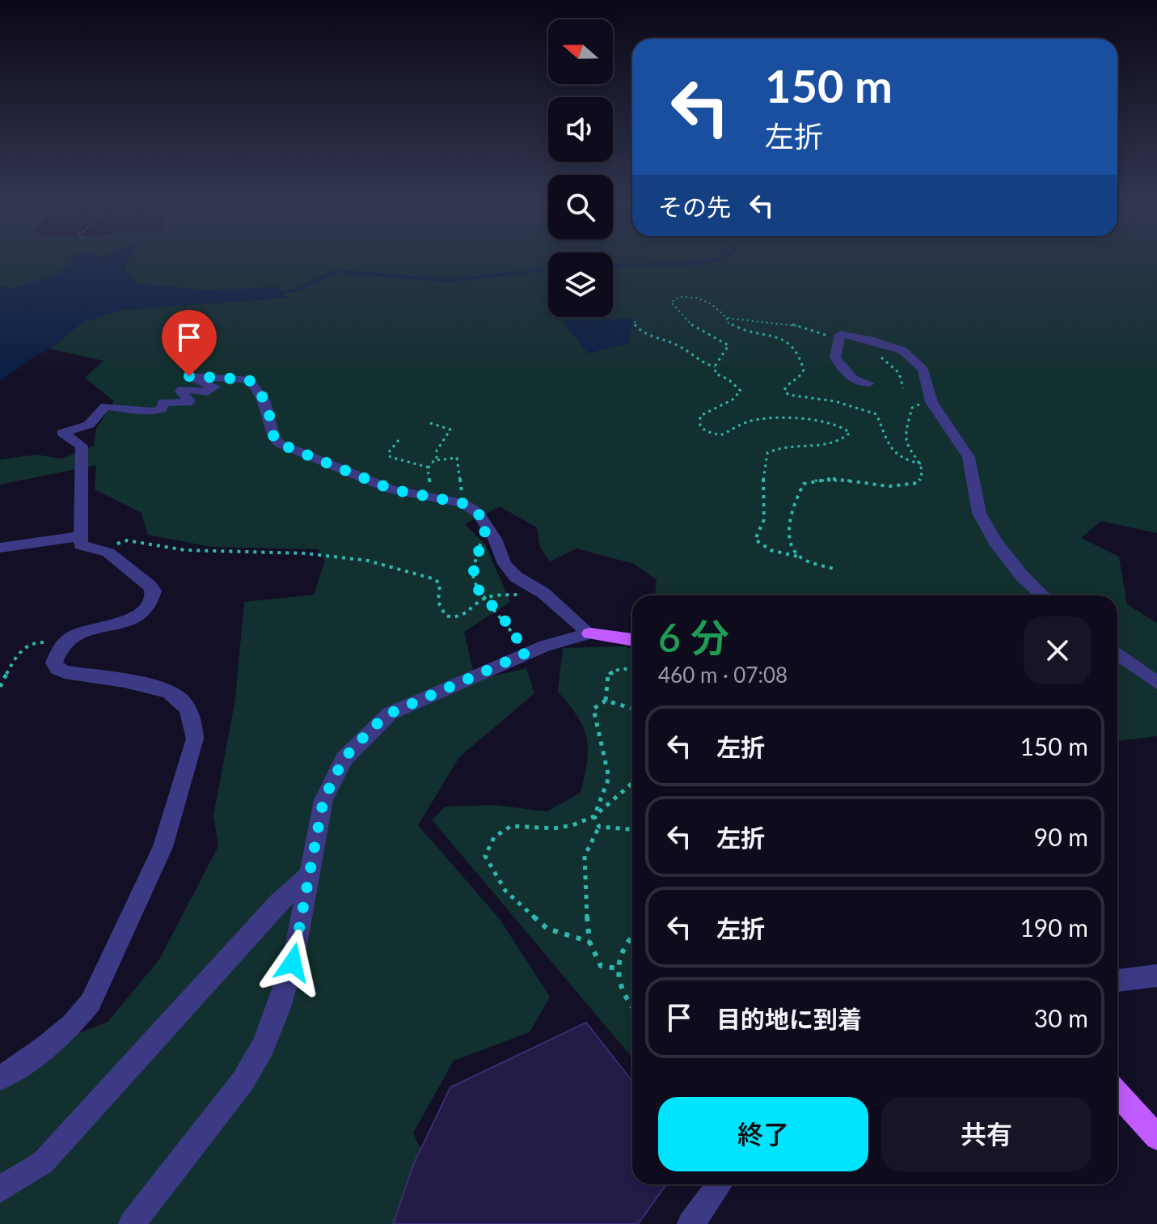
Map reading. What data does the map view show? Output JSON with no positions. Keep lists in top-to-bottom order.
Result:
{
  "north": "left",
  "page": {
    "turn": ["150 m", "左折"],
    "then": "その先",
    "heading": ["6 分", "460 m · 07:08"],
    "list": [
      {
        "name": "左折",
        "value": "150 m"
      },
      {
        "name": "左折",
        "value": "90 m"
      },
      {
        "name": "左折",
        "value": "190 m"
      },
      {
        "name": "目的地に到着",
        "value": "30 m"
      }
    ],
    "buttons": ["終了", "共有"]
  }
}
